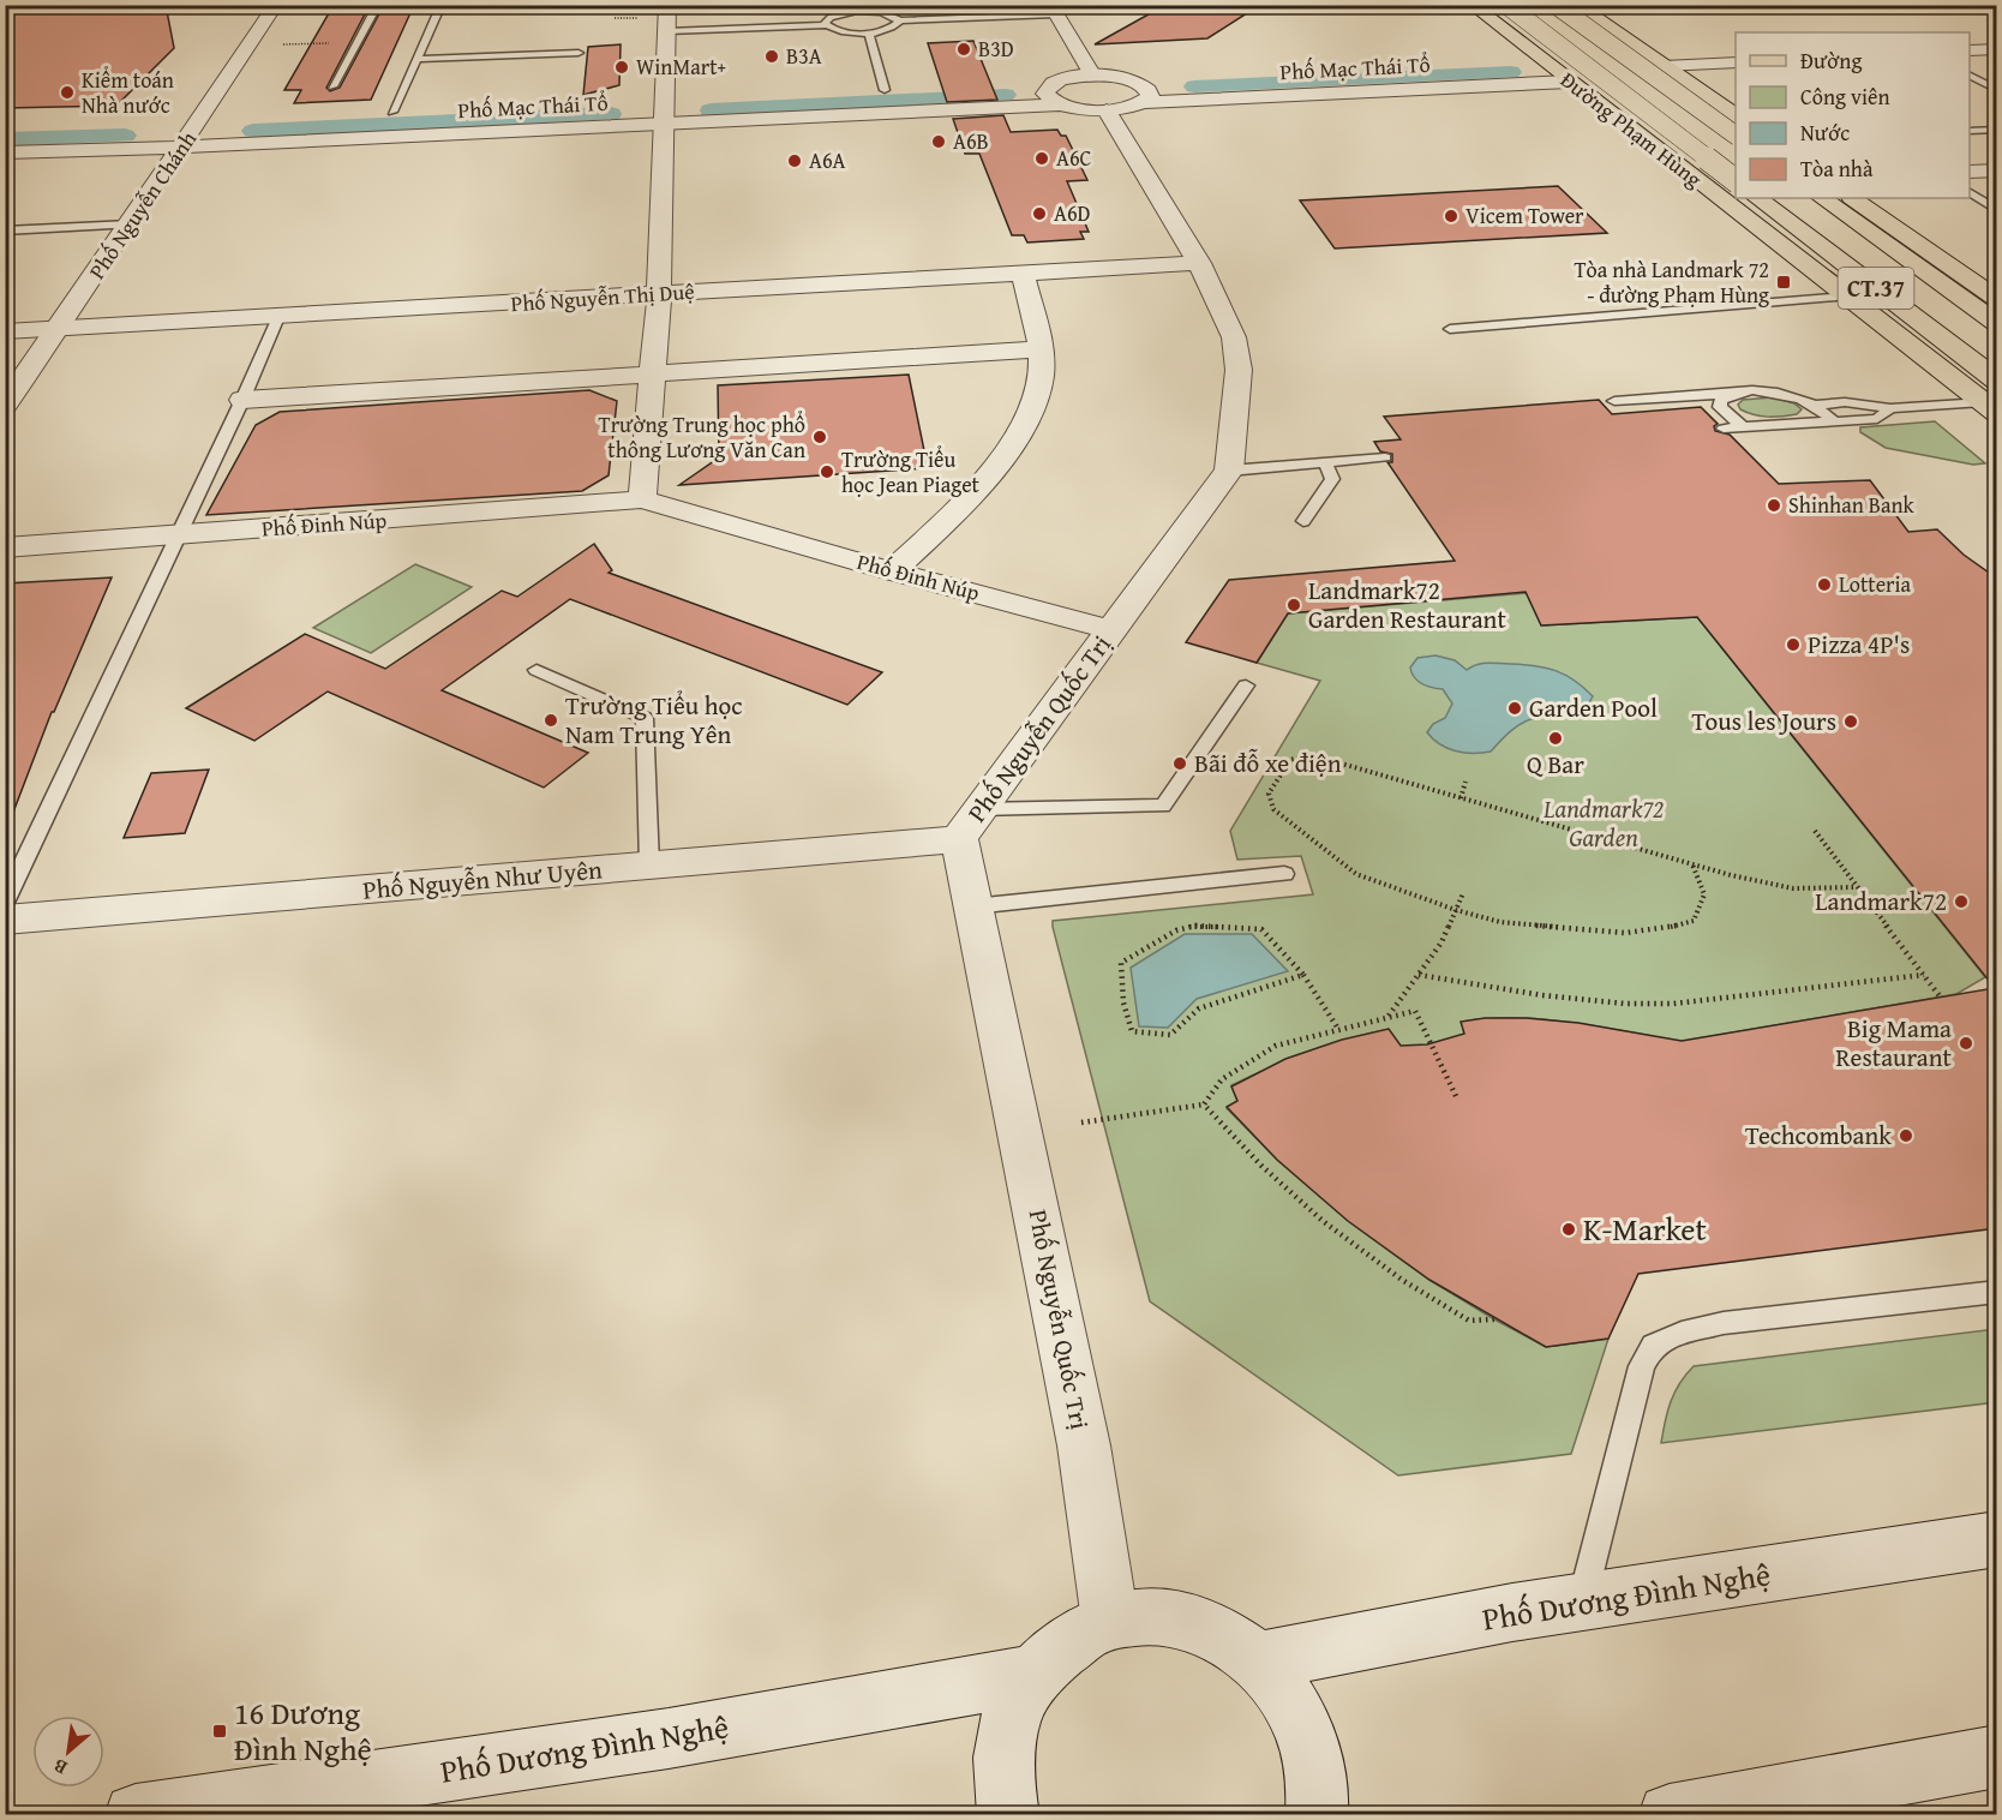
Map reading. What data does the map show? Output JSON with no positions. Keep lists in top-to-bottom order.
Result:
{
  "streets": {
    "main road": ["Đường Phạm Hùng", "CT.37"],
    "street": [
      "Phố Mạc Thái Tổ",
      "Phố Nguyễn Chánh",
      "Phố Nguyễn Thị Duệ",
      "Phố Đinh Núp",
      "Phố Nguyễn Quốc Trị",
      "Phố Nguyễn Như Uyên",
      "Phố Dương Đình Nghệ"
    ]
  },
  "crossings": [
    ["Phố Mạc Thái Tổ", "Đường Phạm Hùng"],
    ["Phố Mạc Thái Tổ", "Phố Nguyễn Chánh"],
    ["Phố Mạc Thái Tổ", "Phố Nguyễn Quốc Trị"],
    ["Phố Nguyễn Chánh", "Phố Nguyễn Thị Duệ"],
    ["Phố Nguyễn Thị Duệ", "Phố Nguyễn Quốc Trị"],
    ["Phố Đinh Núp", "Phố Nguyễn Quốc Trị"],
    ["Phố Nguyễn Quốc Trị", "Phố Nguyễn Như Uyên"]
  ],
  "parks": ["Landmark72 Garden"],
  "places": {
    "other": [
      "B3D",
      "B3A",
      "WinMart+",
      "Kiểm toán Nhà nước",
      "A6B",
      "A6C",
      "A6A",
      "A6D",
      "Vicem Tower",
      "Trường Trung học phổ thông Lương Văn Can",
      "Trường Tiểu học Jean Piaget",
      "Shinhan Bank",
      "Lotteria",
      "Landmark72 Garden Restaurant",
      "Pizza 4P's",
      "Garden Pool",
      "Trường Tiểu học Nam Trung Yên",
      "Tous les Jours",
      "Q Bar",
      "Bãi đỗ xe điện",
      "Landmark72",
      "Big Mama Restaurant",
      "Techcombank",
      "K-Market"
    ],
    "transit": ["Tòa nhà Landmark 72 - đường Phạm Hùng", "16 Dương Đình Nghệ"]
  },
  "legend": [
    "Đường",
    "Công viên",
    "Nước",
    "Tòa nhà"
  ],
  "north": "bottom left"
}
